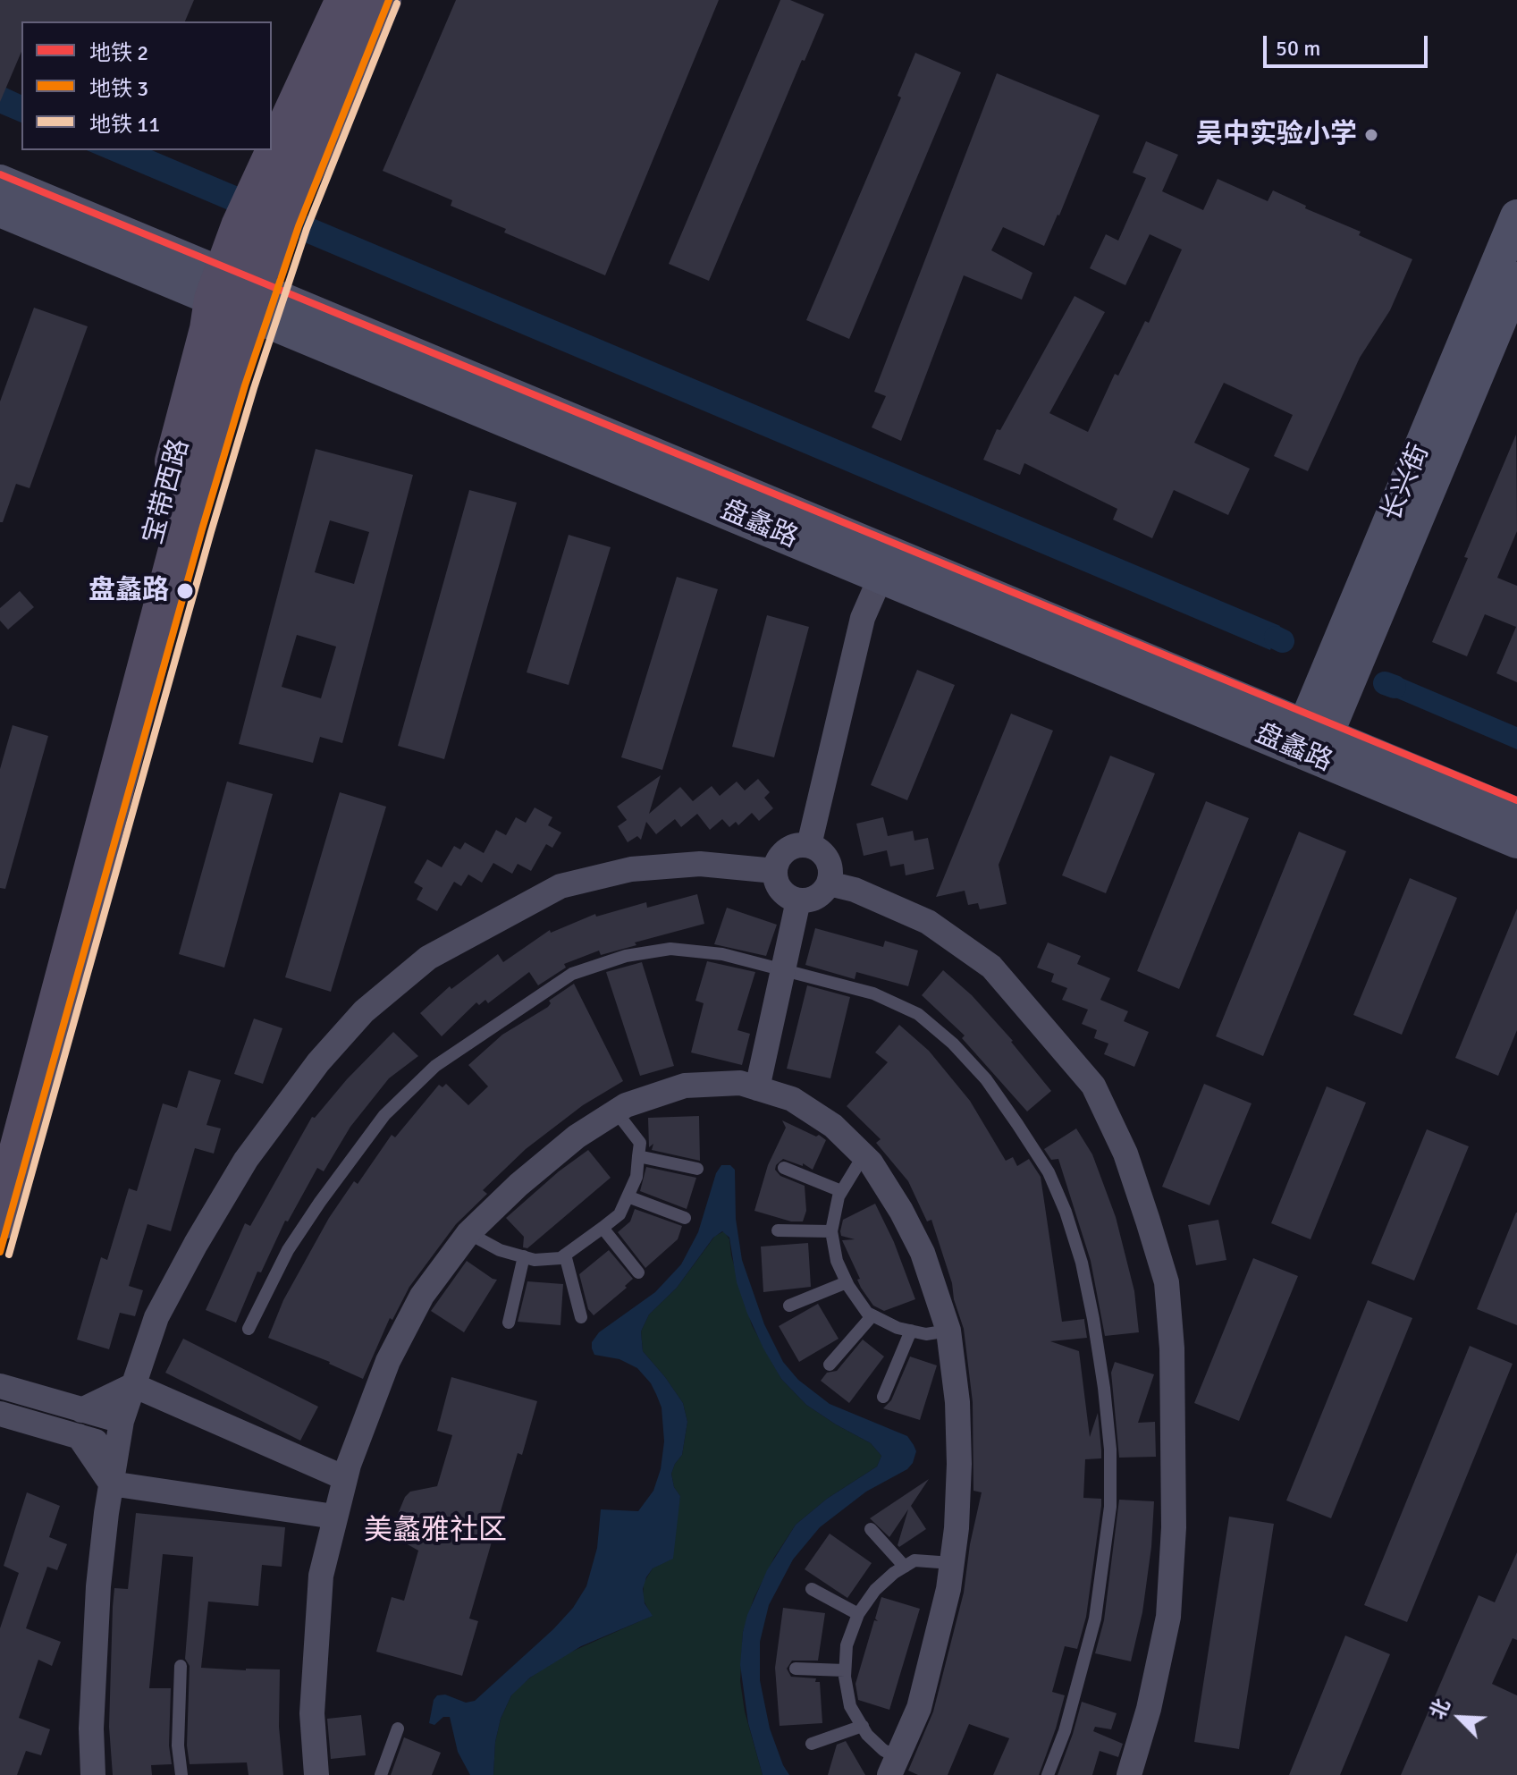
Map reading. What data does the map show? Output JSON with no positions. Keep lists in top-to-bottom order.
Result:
{
  "streets": {
    "main road": ["长兴街", "宝带西路", "盘蠡路"]
  },
  "crossings": [
    ["长兴街", "盘蠡路"],
    ["宝带西路", "盘蠡路"]
  ],
  "districts": ["美蠡雅社区"],
  "places": ["吴中实验小学", "盘蠡路"],
  "lines": ["metro line 3", "metro line 11", "metro line 2"],
  "legend": ["地铁 2", "地铁 3", "地铁 11"],
  "scale_bar": "50 m",
  "north": "top left"
}
